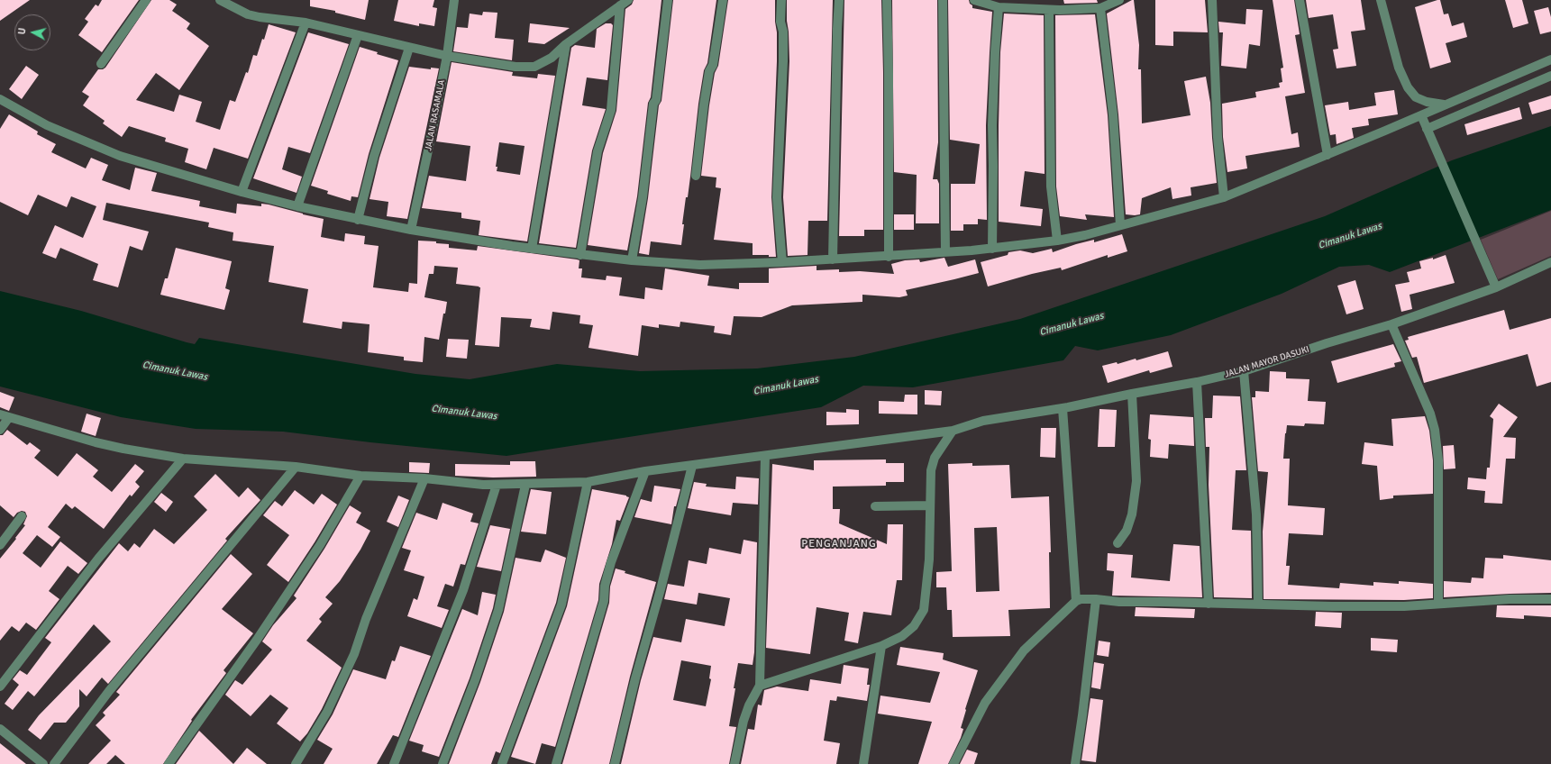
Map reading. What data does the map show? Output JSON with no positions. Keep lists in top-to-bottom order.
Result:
{
  "streets": {
    "street": ["JALAN RASAMALA", "JALAN MAYOR DASUKI"]
  },
  "districts": ["PENGANJANG"],
  "water": ["Cimanuk Lawas"],
  "north": "left"
}
